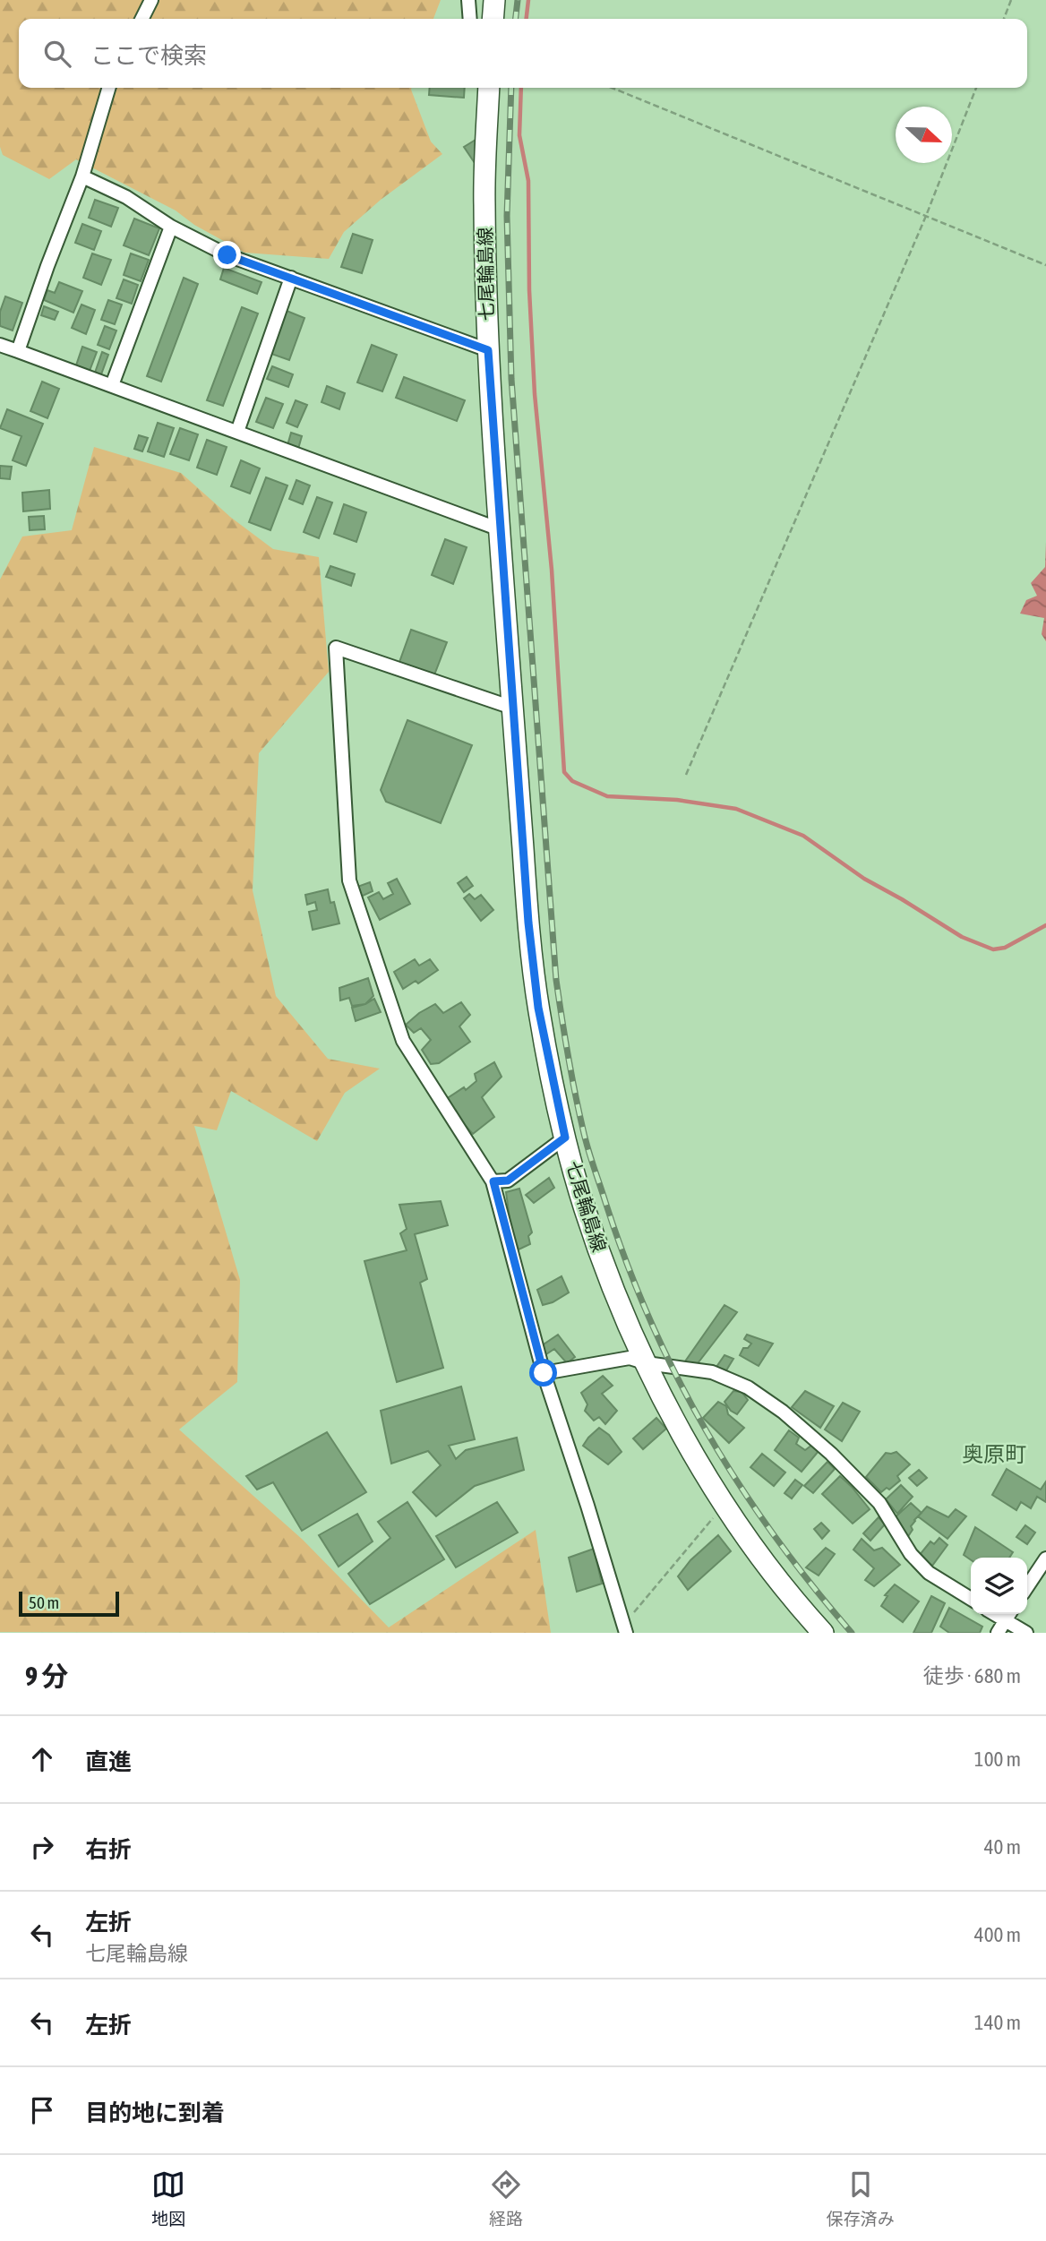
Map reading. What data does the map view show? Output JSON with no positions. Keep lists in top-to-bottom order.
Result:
{
  "streets": {
    "main road": ["七尾輪島線"]
  },
  "districts": ["奥原町"],
  "scale_bar": "50 m",
  "north": "right",
  "page": {
    "search": "ここで検索",
    "scale": "50 m",
    "heading": ["9 分", "徒歩 · 680 m"],
    "list": [
      ["直進", "100 m"],
      ["右折", "40 m"],
      ["左折", "七尾輪島線", "400 m"],
      ["左折", "140 m"],
      "目的地に到着"
    ],
    "nav": ["地図", "経路", "保存済み"]
  }
}
